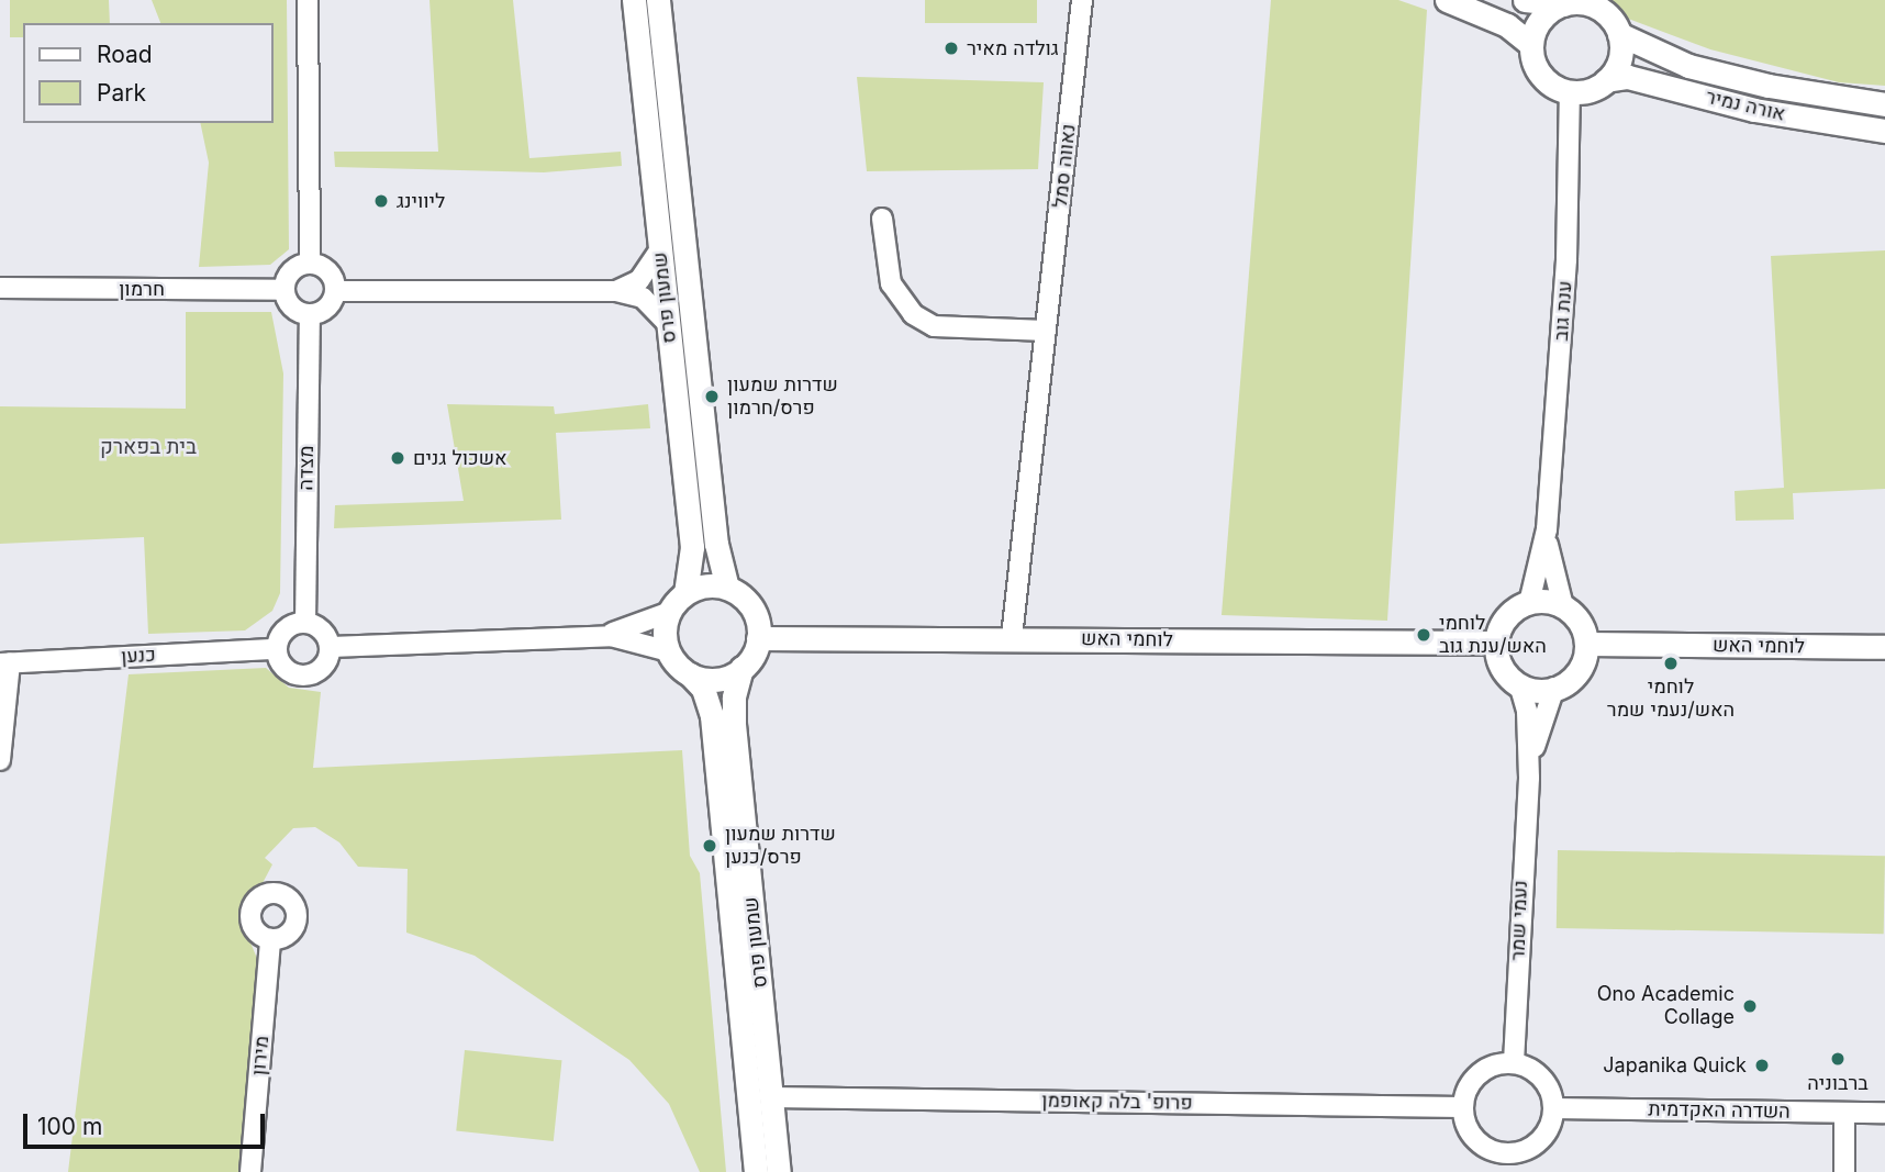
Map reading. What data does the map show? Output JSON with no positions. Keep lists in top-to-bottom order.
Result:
{
  "streets": {
    "street": [
      "אורה נמיר",
      "נאווה סמל",
      "חרמון",
      "שמעון פרס",
      "ענת גוב",
      "מצדה",
      "לוחמי האש",
      "כנען",
      "נעמי שמר",
      "מירון",
      "פרופ' בלה קאופמן",
      "השדרה האקדמית"
    ]
  },
  "crossings": [
    ["אורה נמיר", "ענת גוב"],
    ["נאווה סמל", "לוחמי האש"],
    ["חרמון", "מצדה"],
    ["שמעון פרס", "לוחמי האש"],
    ["שמעון פרס", "פרופ' בלה קאופמן"],
    ["ענת גוב", "לוחמי האש"],
    ["ענת גוב", "נעמי שמר"],
    ["מצדה", "כנען"],
    ["לוחמי האש", "נעמי שמר"],
    ["נעמי שמר", "פרופ' בלה קאופמן"],
    ["נעמי שמר", "השדרה האקדמית"],
    ["פרופ' בלה קאופמן", "השדרה האקדמית"]
  ],
  "districts": ["בית בפארק"],
  "places": [
    "גולדה מאיר",
    "ליווינג",
    "שדרות שמעון פרס/חרמון",
    "אשכול גנים",
    "לוחמי האש/ענת גוב",
    "לוחמי האש/נעמי שמר",
    "שדרות שמעון פרס/כנען",
    "Ono Academic Collage",
    "ברבוניה",
    "Japanika Quick"
  ],
  "legend": ["Road", "Park"],
  "scale_bar": "100 m"
}
